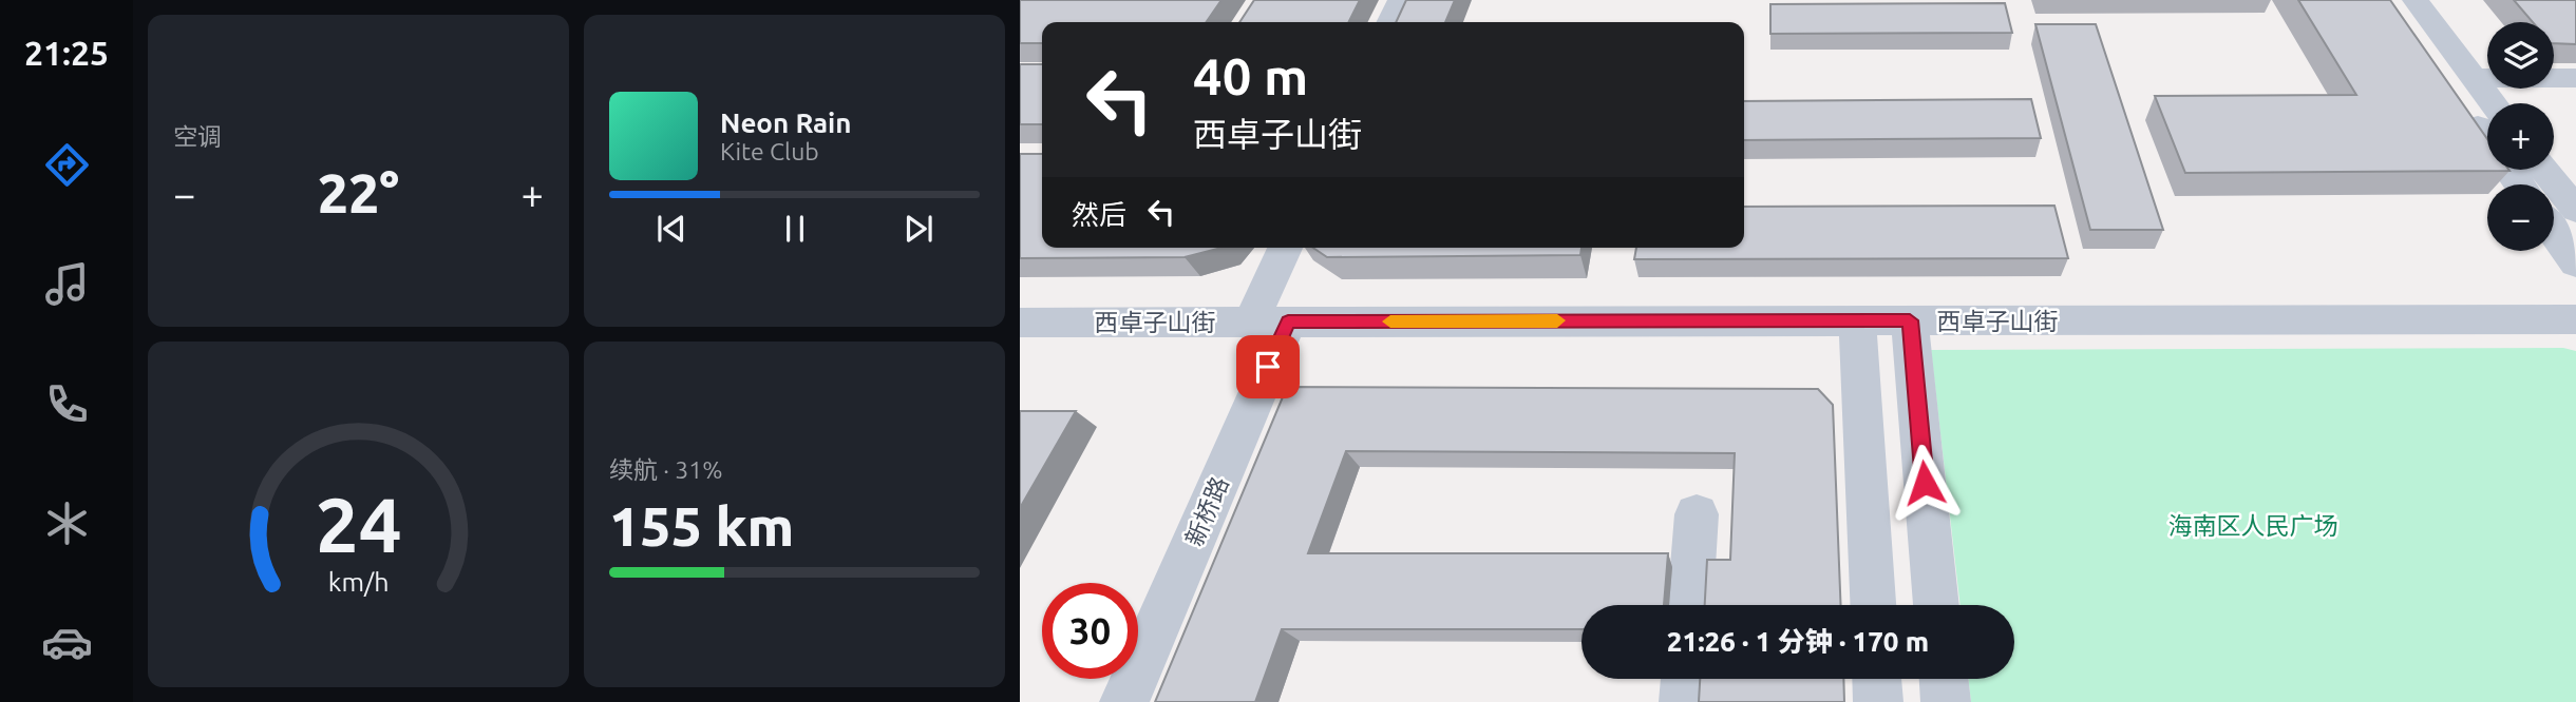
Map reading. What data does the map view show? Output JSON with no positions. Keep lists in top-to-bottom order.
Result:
{
  "streets": {
    "street": ["西卓子山街", "新桥路"]
  },
  "crossings": [
    ["西卓子山街", "新桥路"]
  ],
  "parks": ["海南区人民广场"],
  "page": {
    "tabs": "21:25",
    "tile": [
      "空调",
      ["续航 · 31%", "155 km"]
    ],
    "map_buttons": ["+", "−"],
    "turn": ["40 m", "西卓子山街"],
    "song": ["Neon Rain", "Kite Club"],
    "heat": ["−", "22°", "+"],
    "then": "然后",
    "limit": "30",
    "trip": "21:26 · 1 分钟 · 170 m",
    "gauge": ["24", "km/h"]
  }
}
